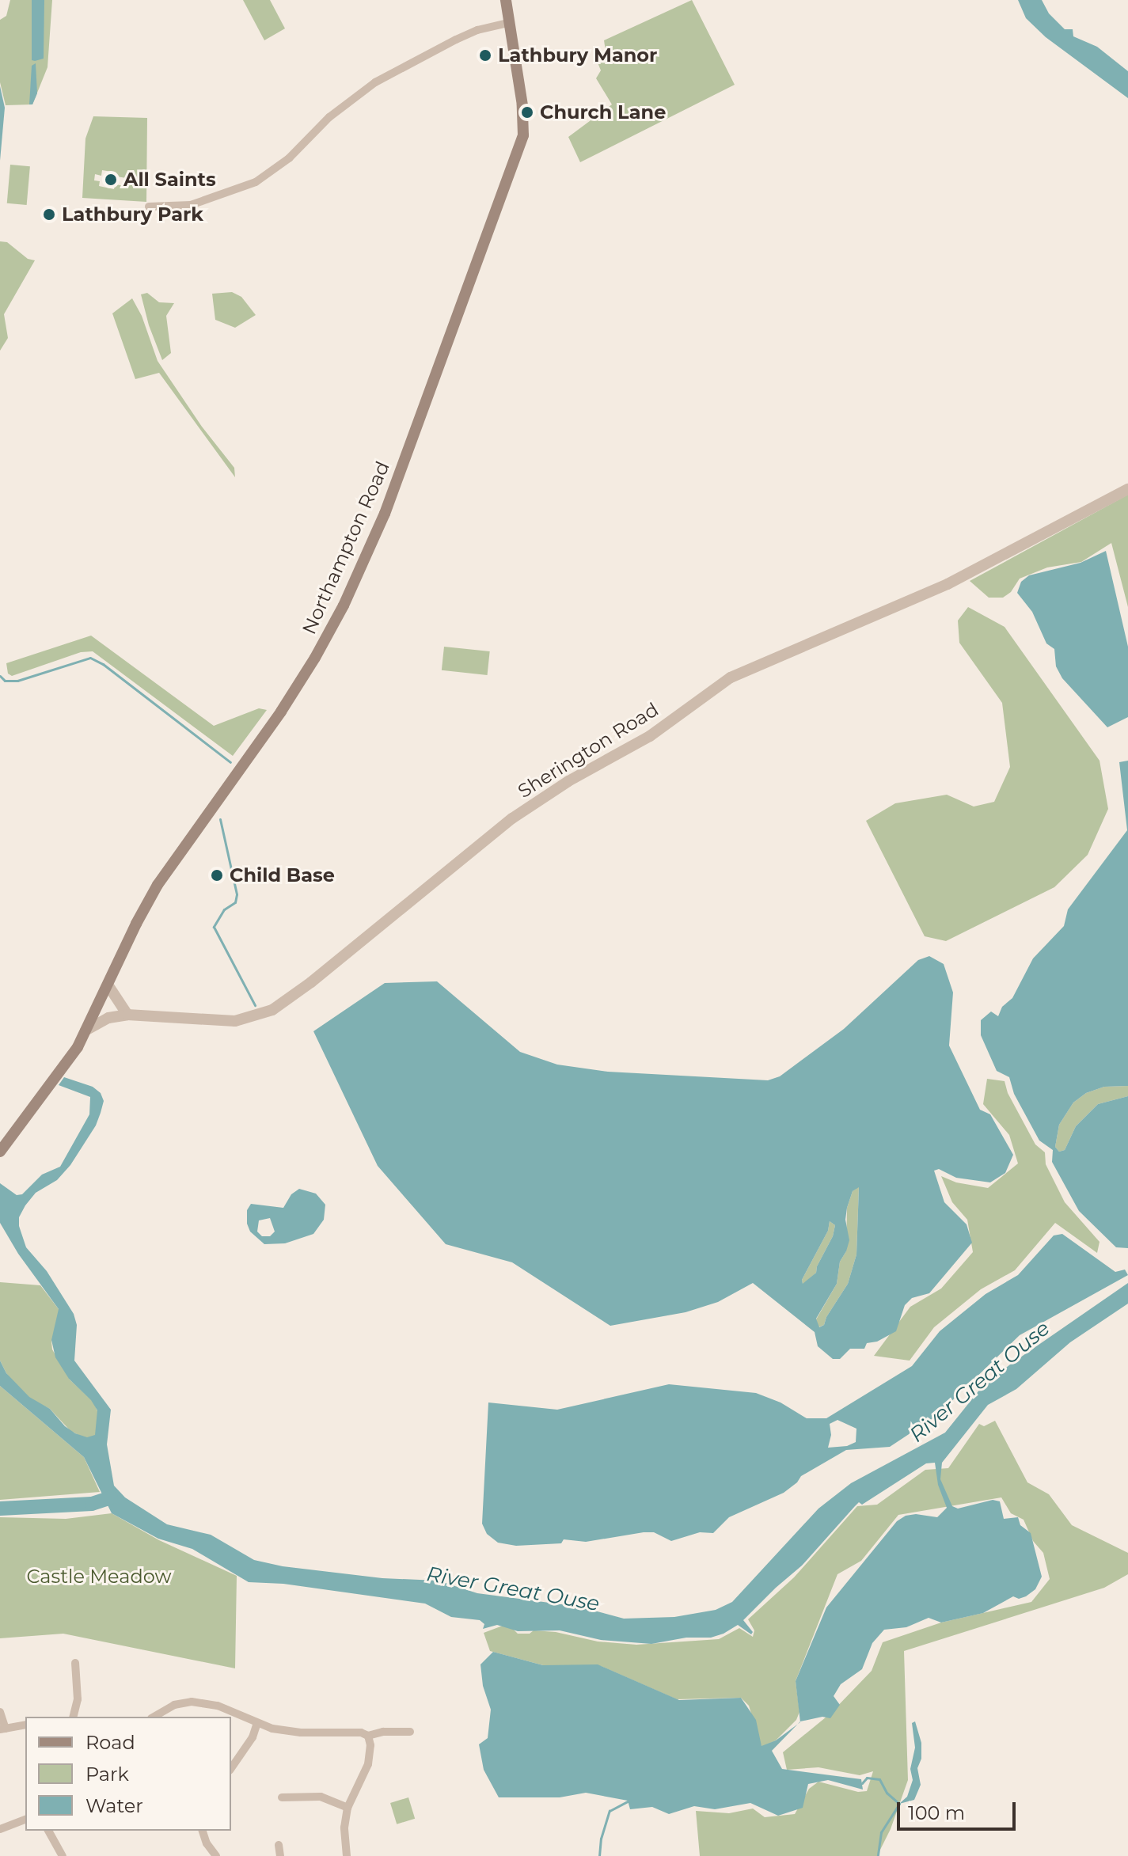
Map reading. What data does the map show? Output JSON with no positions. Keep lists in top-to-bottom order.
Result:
{
  "streets": {
    "main road": ["Northampton Road"],
    "street": ["Sherington Road"]
  },
  "crossings": [
    ["Northampton Road", "Sherington Road"]
  ],
  "water": ["River Great Ouse"],
  "parks": ["Castle Meadow"],
  "places": [
    "Lathbury Manor",
    "Church Lane",
    "All Saints",
    "Lathbury Park",
    "Child Base"
  ],
  "legend": ["Road", "Park", "Water"],
  "scale_bar": "100 m"
}
